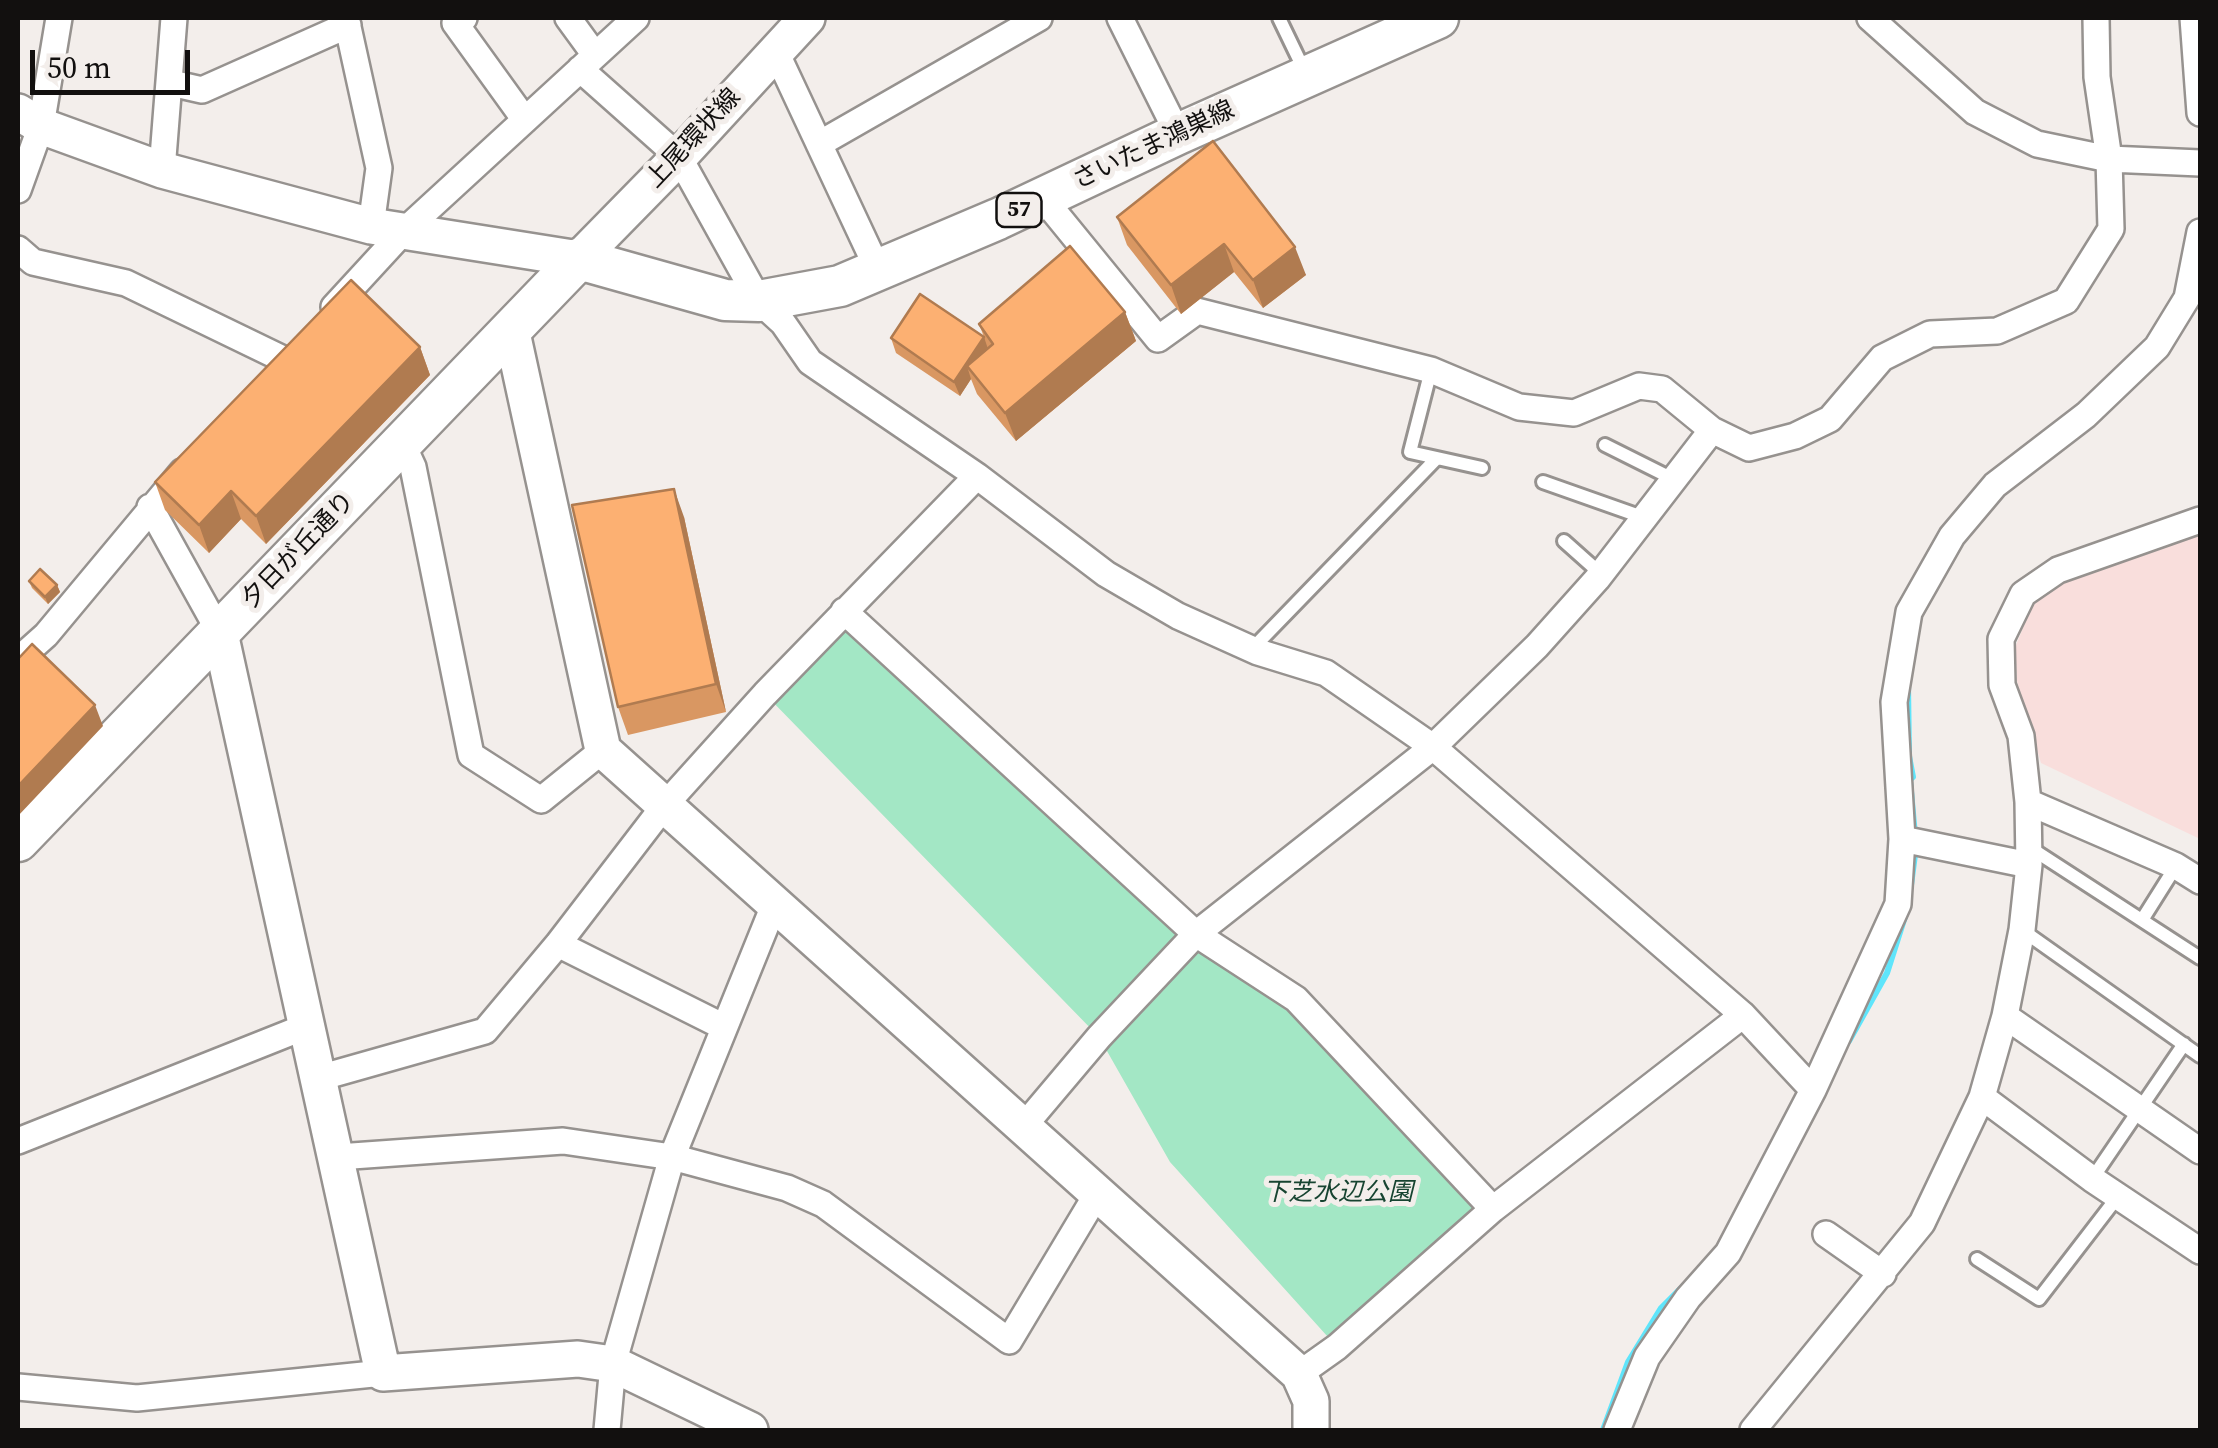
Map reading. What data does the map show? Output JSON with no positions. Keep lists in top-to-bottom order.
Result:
{
  "streets": {
    "main road": ["さいたま鴻巣線", "57", "夕日が丘通り"],
    "street": ["上尾環状線"]
  },
  "crossings": [
    ["上尾環状線", "さいたま鴻巣線"],
    ["上尾環状線", "夕日が丘通り"],
    ["さいたま鴻巣線", "夕日が丘通り"]
  ],
  "parks": ["下芝水辺公園"],
  "scale_bar": "50 m"
}
